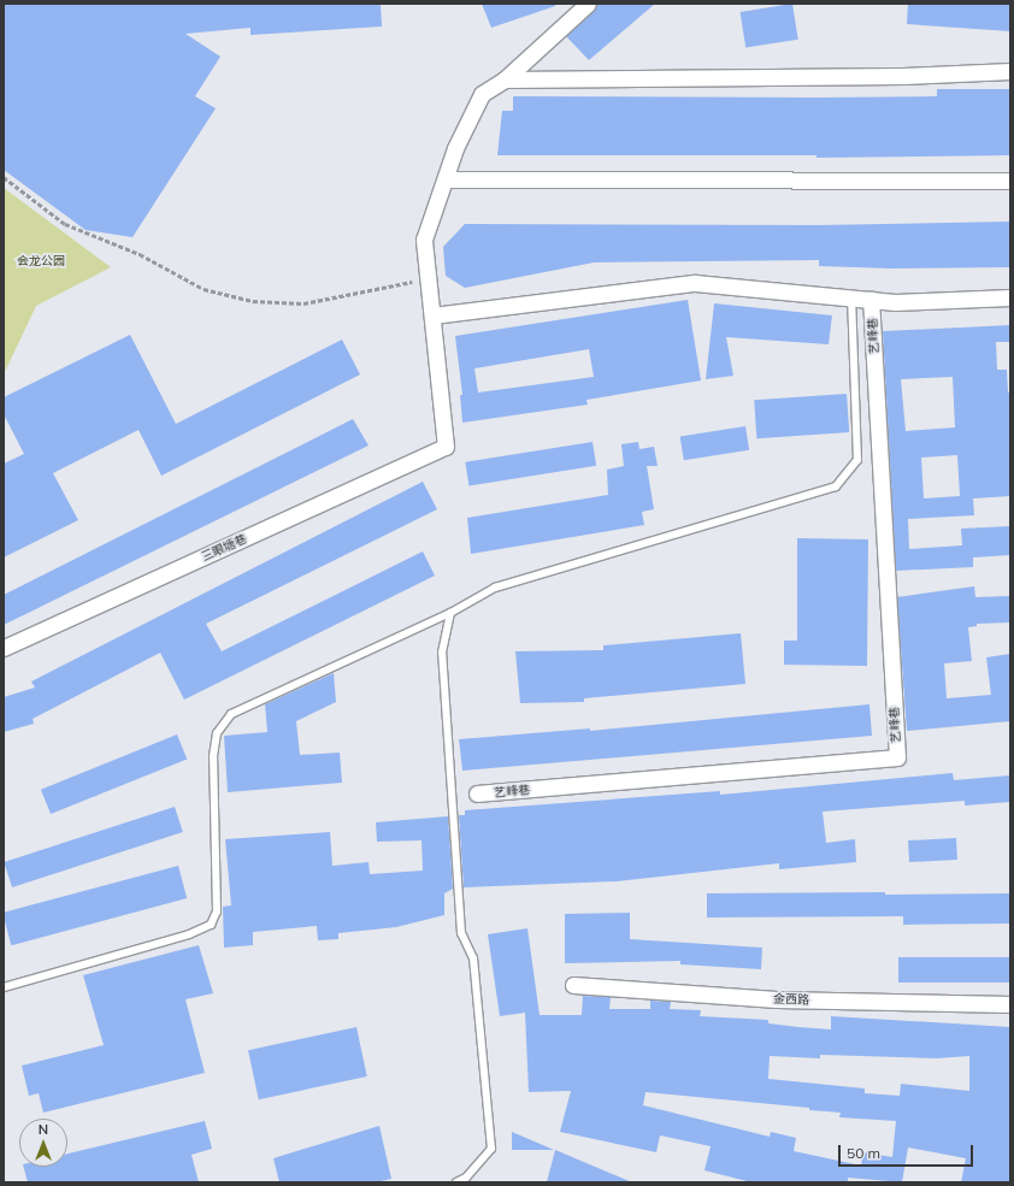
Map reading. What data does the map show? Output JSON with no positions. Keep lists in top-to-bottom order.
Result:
{
  "streets": {
    "street": ["艺峰巷", "三眼塘巷", "金西路"]
  },
  "parks": ["会龙公园"],
  "scale_bar": "50 m",
  "north": "top"
}
